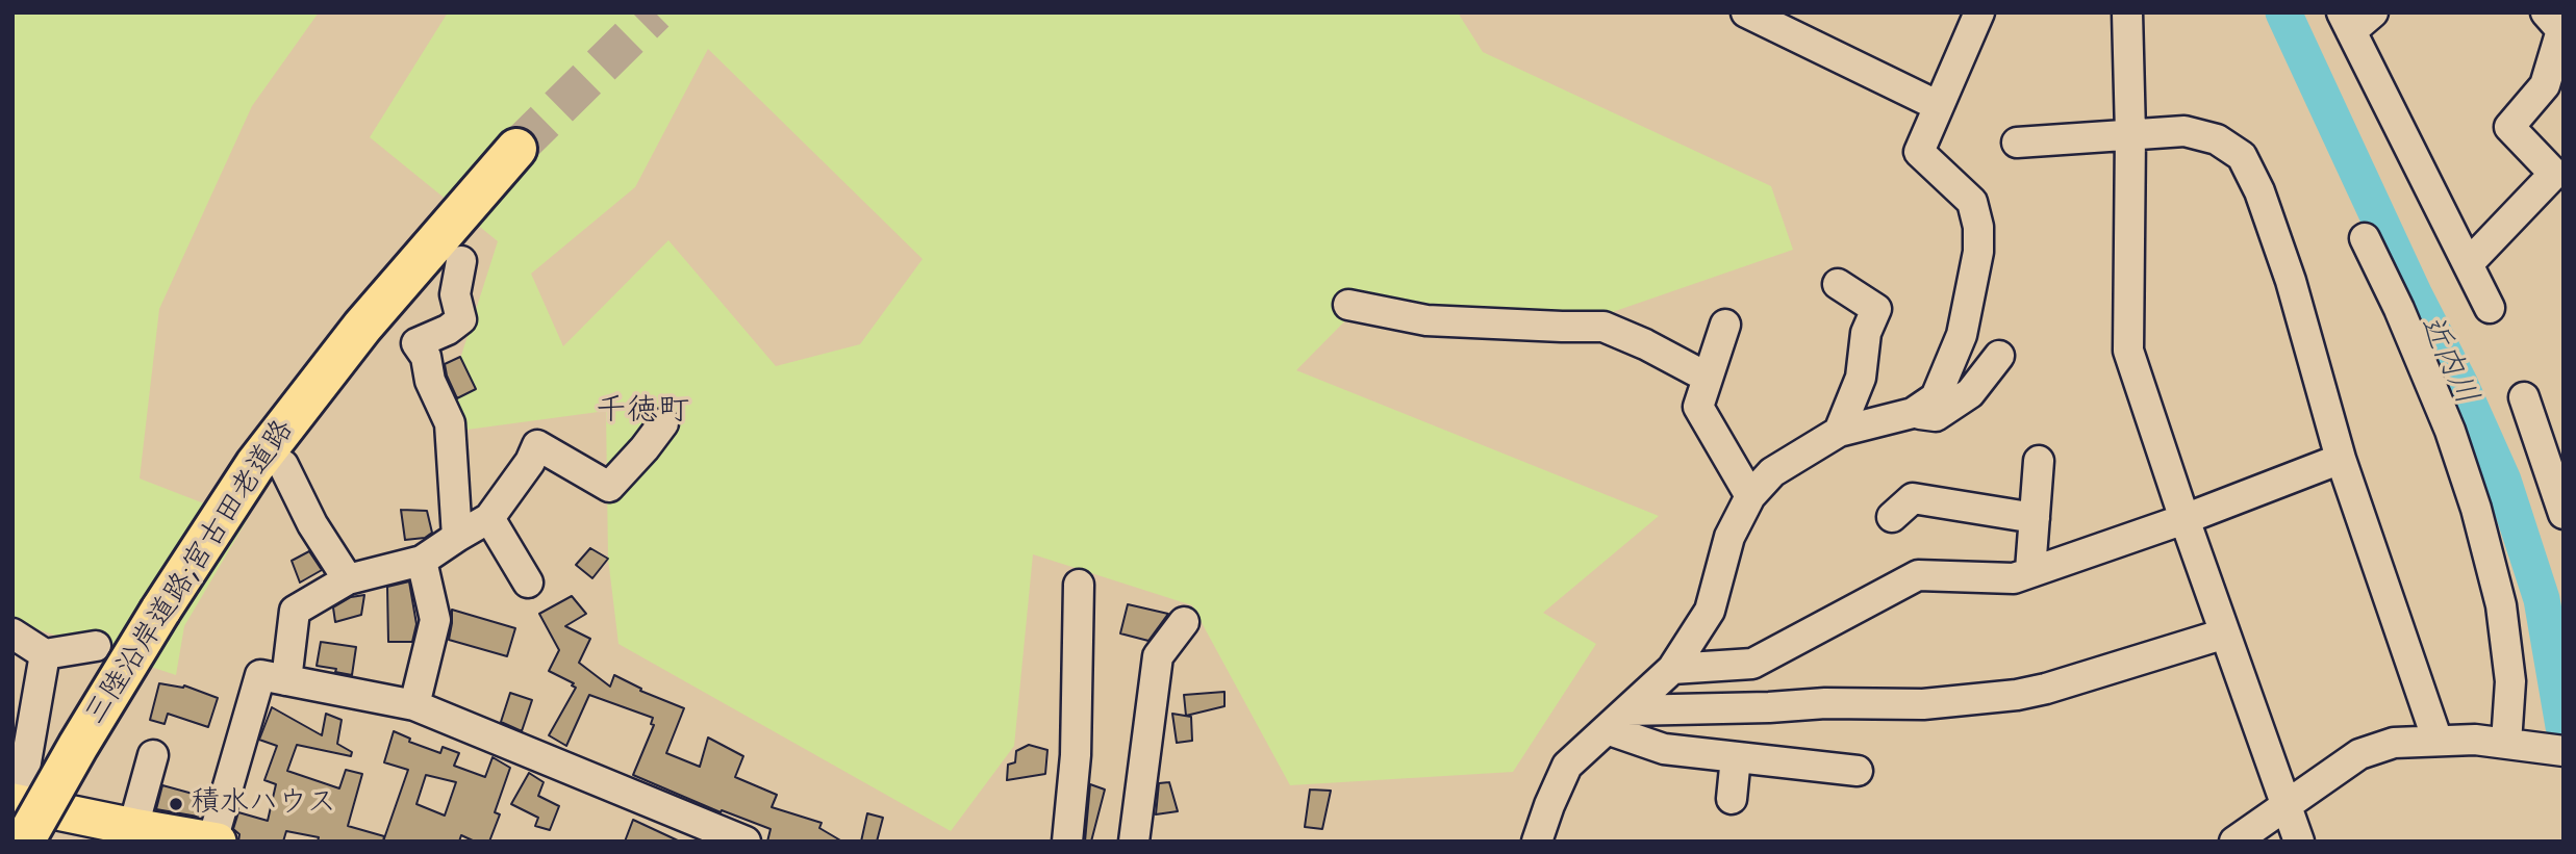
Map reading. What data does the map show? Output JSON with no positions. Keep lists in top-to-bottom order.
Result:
{
  "streets": {
    "highway": ["三陸沿岸道路;宮古田老道路"]
  },
  "districts": ["千徳町"],
  "water": ["近内川"],
  "places": ["積水ハウス"]
}
